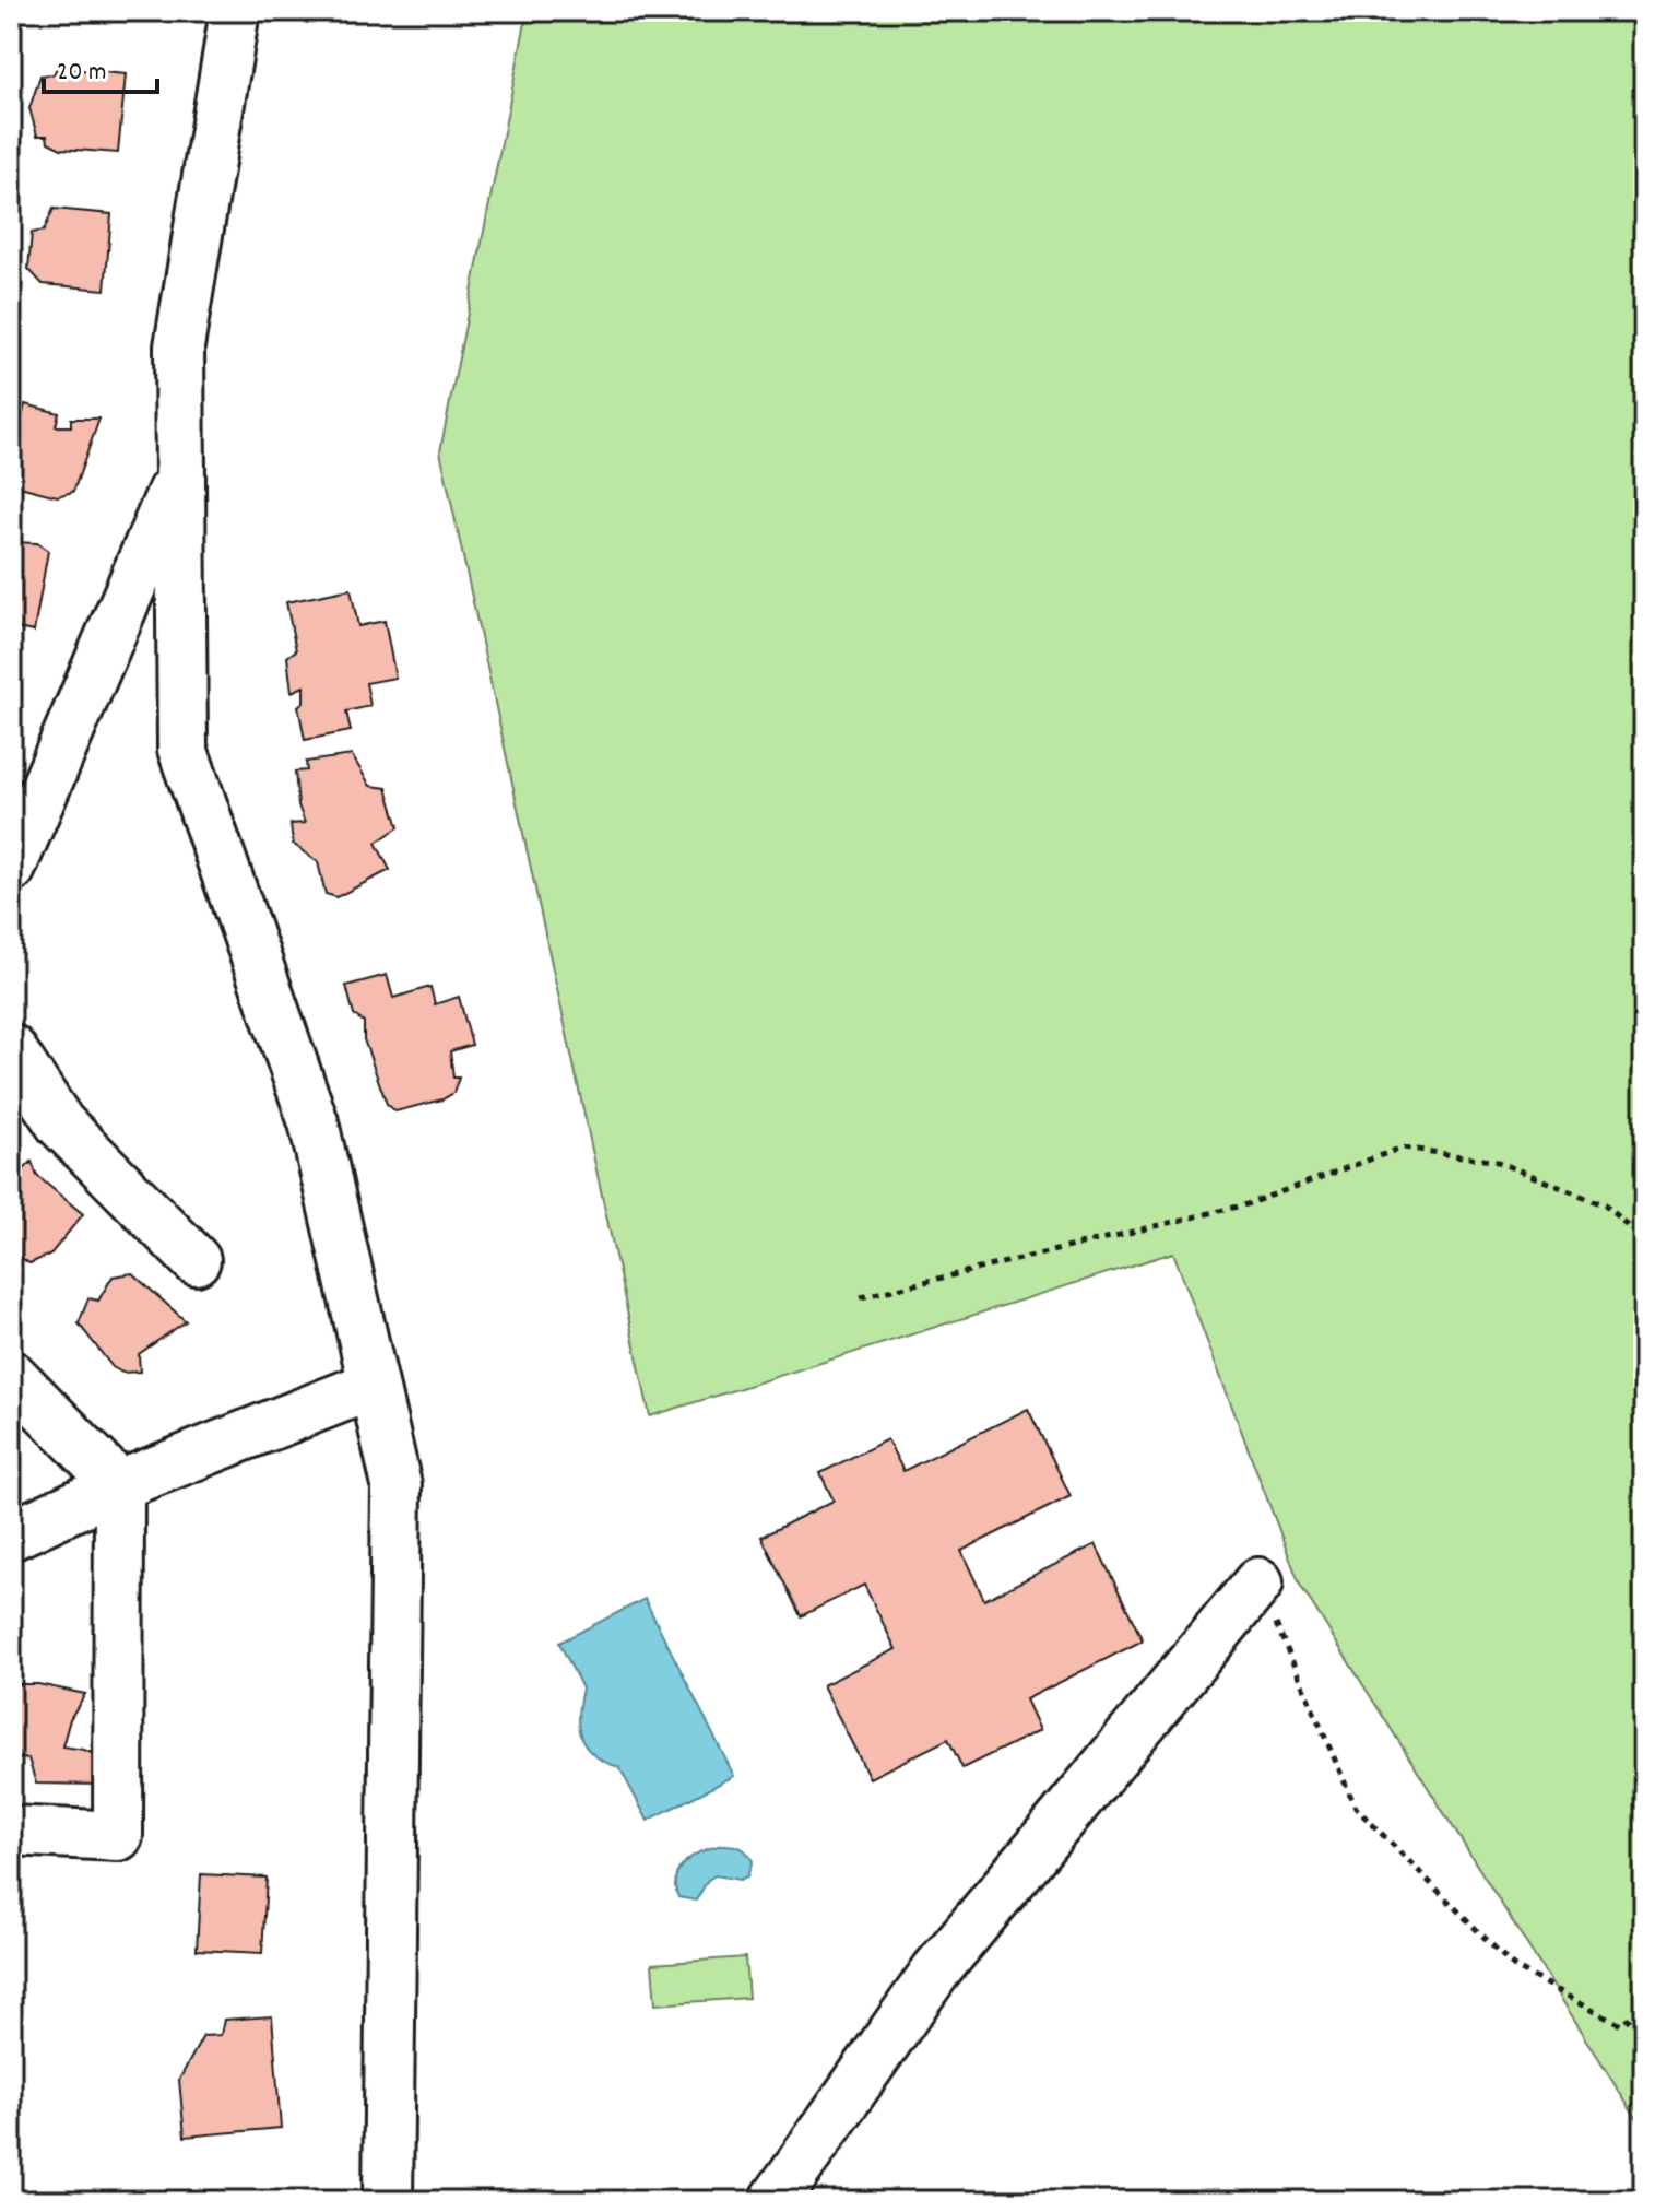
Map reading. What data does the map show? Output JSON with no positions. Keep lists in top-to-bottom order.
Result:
{
  "scale_bar": "20 m"
}
